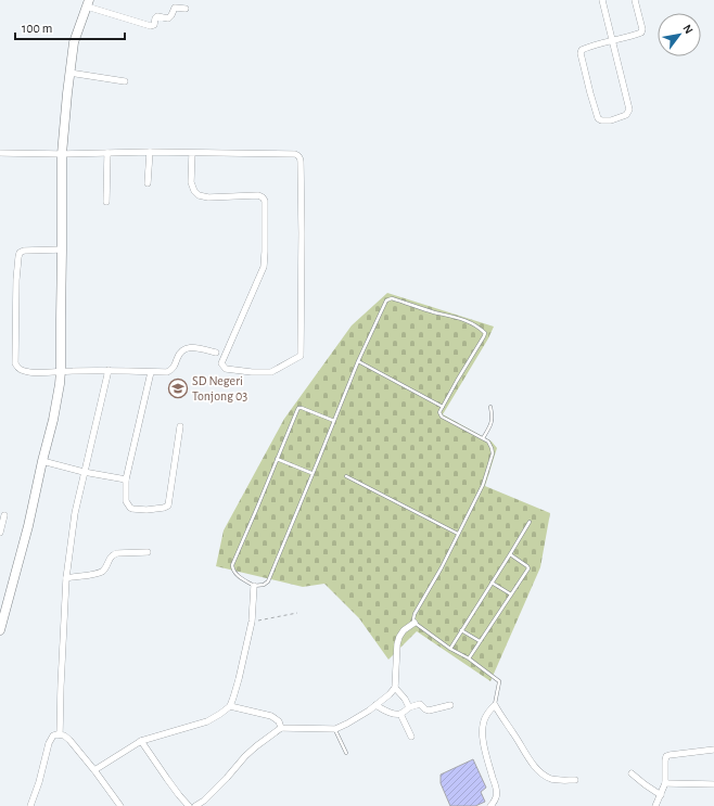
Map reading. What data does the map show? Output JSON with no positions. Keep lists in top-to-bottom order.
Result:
{
  "places": {
    "school or university": ["SD Negeri Tonjong 03"]
  },
  "scale_bar": "100 m",
  "north": "top right"
}
